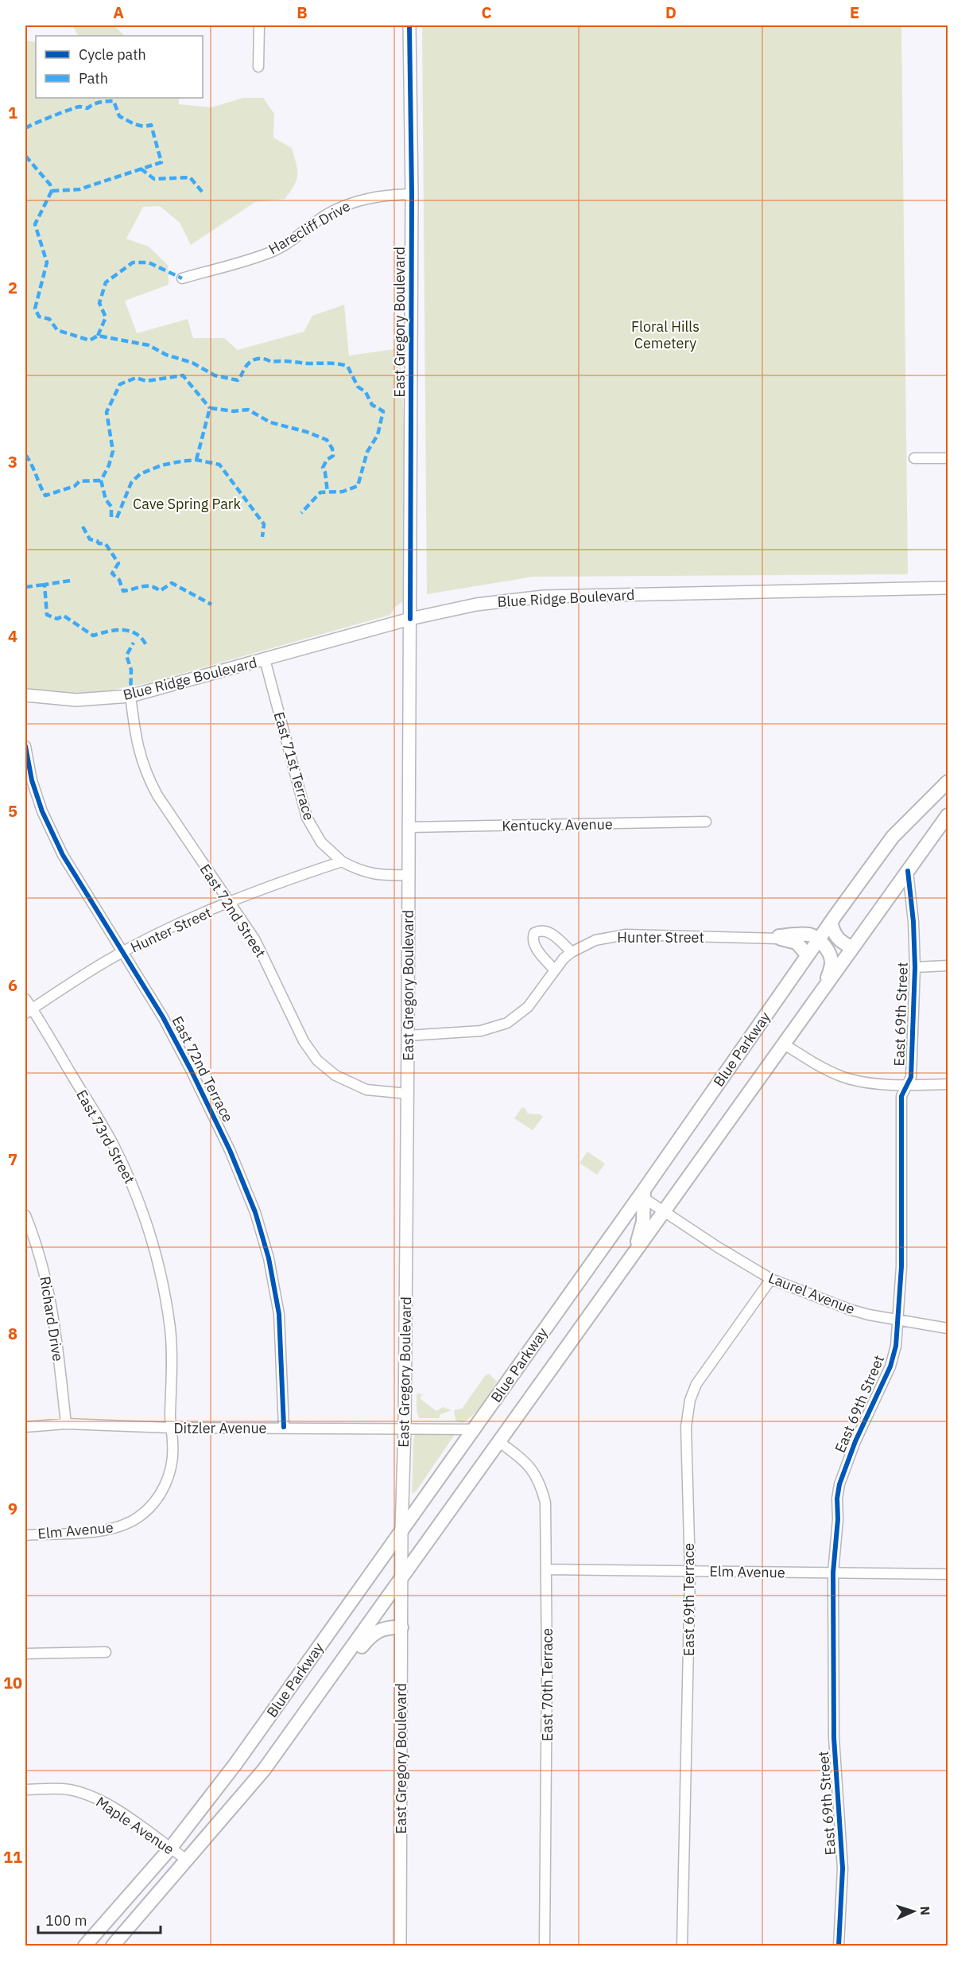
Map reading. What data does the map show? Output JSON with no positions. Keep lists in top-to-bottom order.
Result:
{
  "streets": {
    "highway": ["Blue Parkway"],
    "main road": ["East Gregory Boulevard", "Blue Ridge Boulevard"],
    "street": [
      "Harecliff Drive",
      "East 71st Terrace",
      "Kentucky Avenue",
      "East 72nd Street",
      "Hunter Street",
      "East 69th Street",
      "East 72nd Terrace",
      "East 73rd Street",
      "Laurel Avenue",
      "Richard Drive",
      "Ditzler Avenue",
      "Elm Avenue",
      "East 69th Terrace",
      "East 70th Terrace",
      "Maple Avenue"
    ]
  },
  "crossings": [
    ["Harecliff Drive", "East Gregory Boulevard"],
    ["East Gregory Boulevard", "Blue Ridge Boulevard"],
    ["East Gregory Boulevard", "Kentucky Avenue"],
    ["East Gregory Boulevard", "East 72nd Street"],
    ["East Gregory Boulevard", "Hunter Street"],
    ["East Gregory Boulevard", "Blue Parkway"],
    ["East Gregory Boulevard", "Ditzler Avenue"],
    ["Blue Ridge Boulevard", "East 71st Terrace"],
    ["Blue Ridge Boulevard", "East 72nd Street"],
    ["East 71st Terrace", "Hunter Street"],
    ["East 72nd Street", "Hunter Street"],
    ["Hunter Street", "East 72nd Terrace"],
    ["Hunter Street", "East 73rd Street"],
    ["East 69th Street", "Blue Parkway"],
    ["East 69th Street", "Laurel Avenue"],
    ["East 69th Street", "Elm Avenue"],
    ["Blue Parkway", "Laurel Avenue"],
    ["Blue Parkway", "Ditzler Avenue"],
    ["Blue Parkway", "East 70th Terrace"],
    ["Blue Parkway", "Maple Avenue"],
    ["East 72nd Terrace", "Ditzler Avenue"],
    ["East 73rd Street", "Ditzler Avenue"],
    ["East 73rd Street", "Elm Avenue"],
    ["Laurel Avenue", "East 69th Terrace"],
    ["Richard Drive", "Ditzler Avenue"],
    ["Ditzler Avenue", "Elm Avenue"],
    ["Elm Avenue", "East 69th Terrace"],
    ["Elm Avenue", "East 70th Terrace"]
  ],
  "parks": ["Floral Hills Cemetery", "Cave Spring Park"],
  "legend": ["Cycle path", "Path"],
  "scale_bar": "100 m",
  "north": "right",
  "grid": {
    "columns": [
      "A",
      "B",
      "C",
      "D",
      "E"
    ],
    "rows": [
      "1",
      "2",
      "3",
      "4",
      "5",
      "6",
      "7",
      "8",
      "9",
      "10",
      "11"
    ]
  }
}
